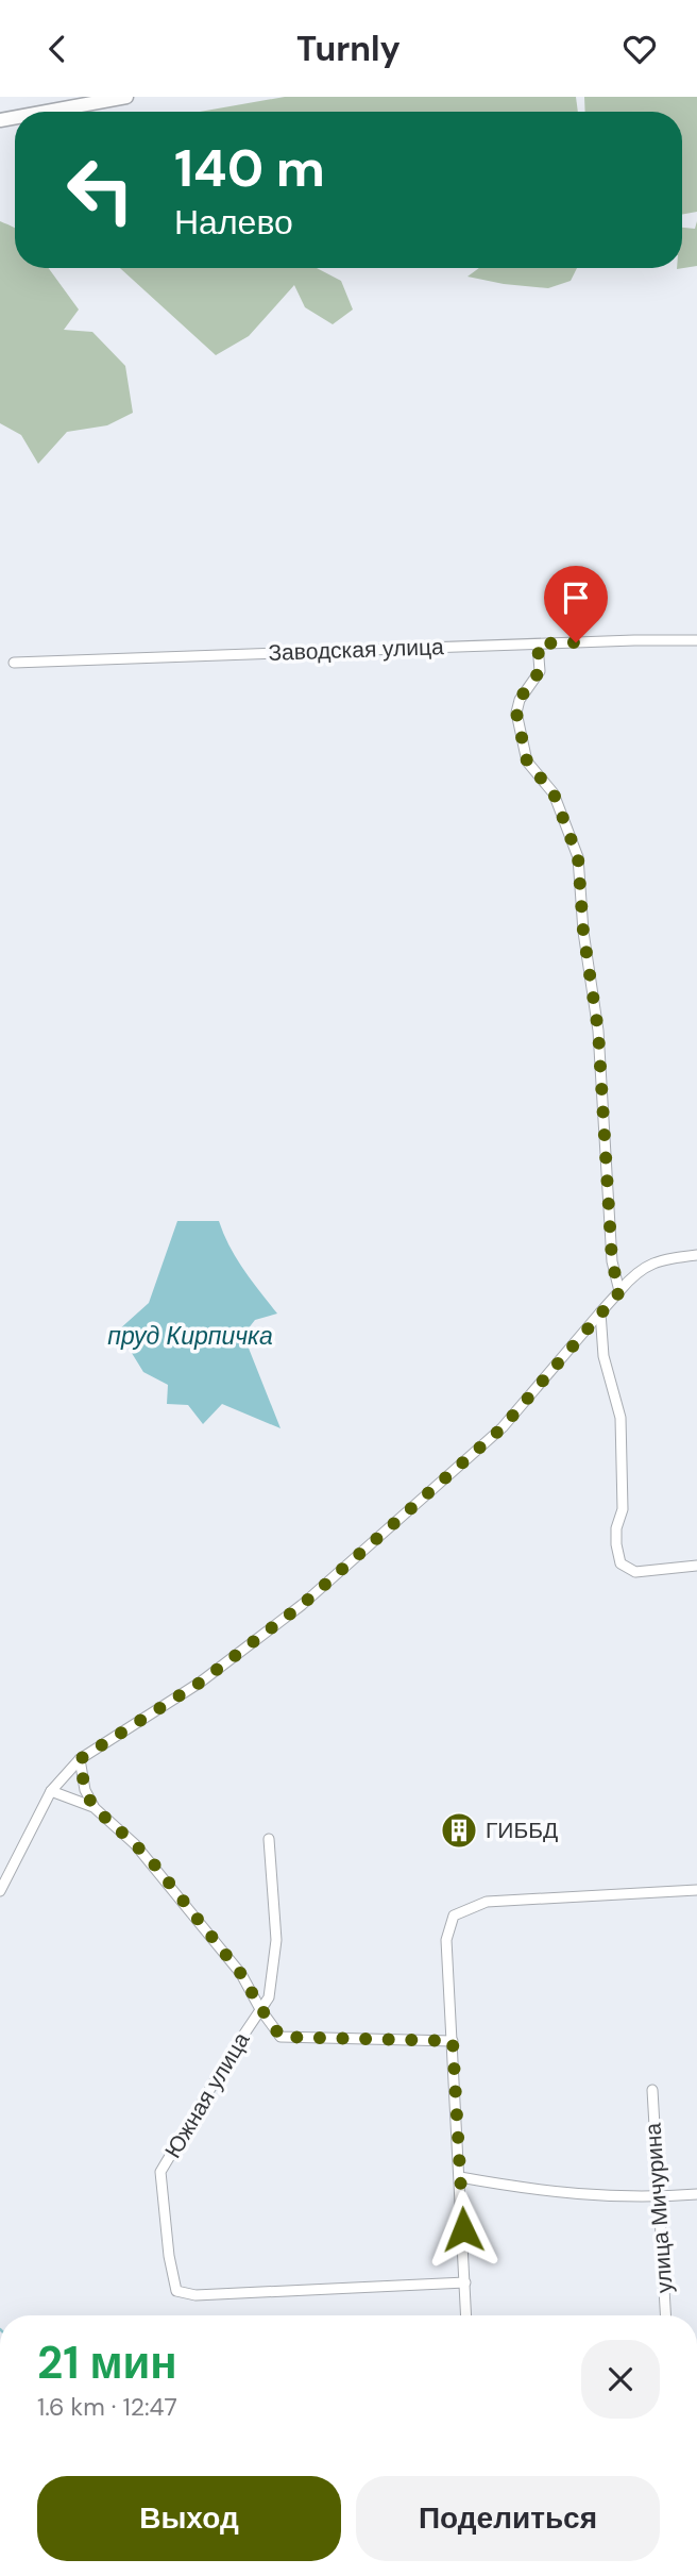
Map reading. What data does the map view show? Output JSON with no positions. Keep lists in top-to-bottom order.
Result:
{
  "streets": {
    "street": ["Заводская улица", "Южная улица", "улица Мичурина"]
  },
  "water": ["пруд Кирпичка"],
  "places": {
    "building": ["ГИББД"]
  },
  "page": {
    "header": "Turnly",
    "turn": ["140 m", "Налево"],
    "heading": ["21 мин", "1.6 km · 12:47"],
    "buttons": ["Выход", "Поделиться"]
  }
}
